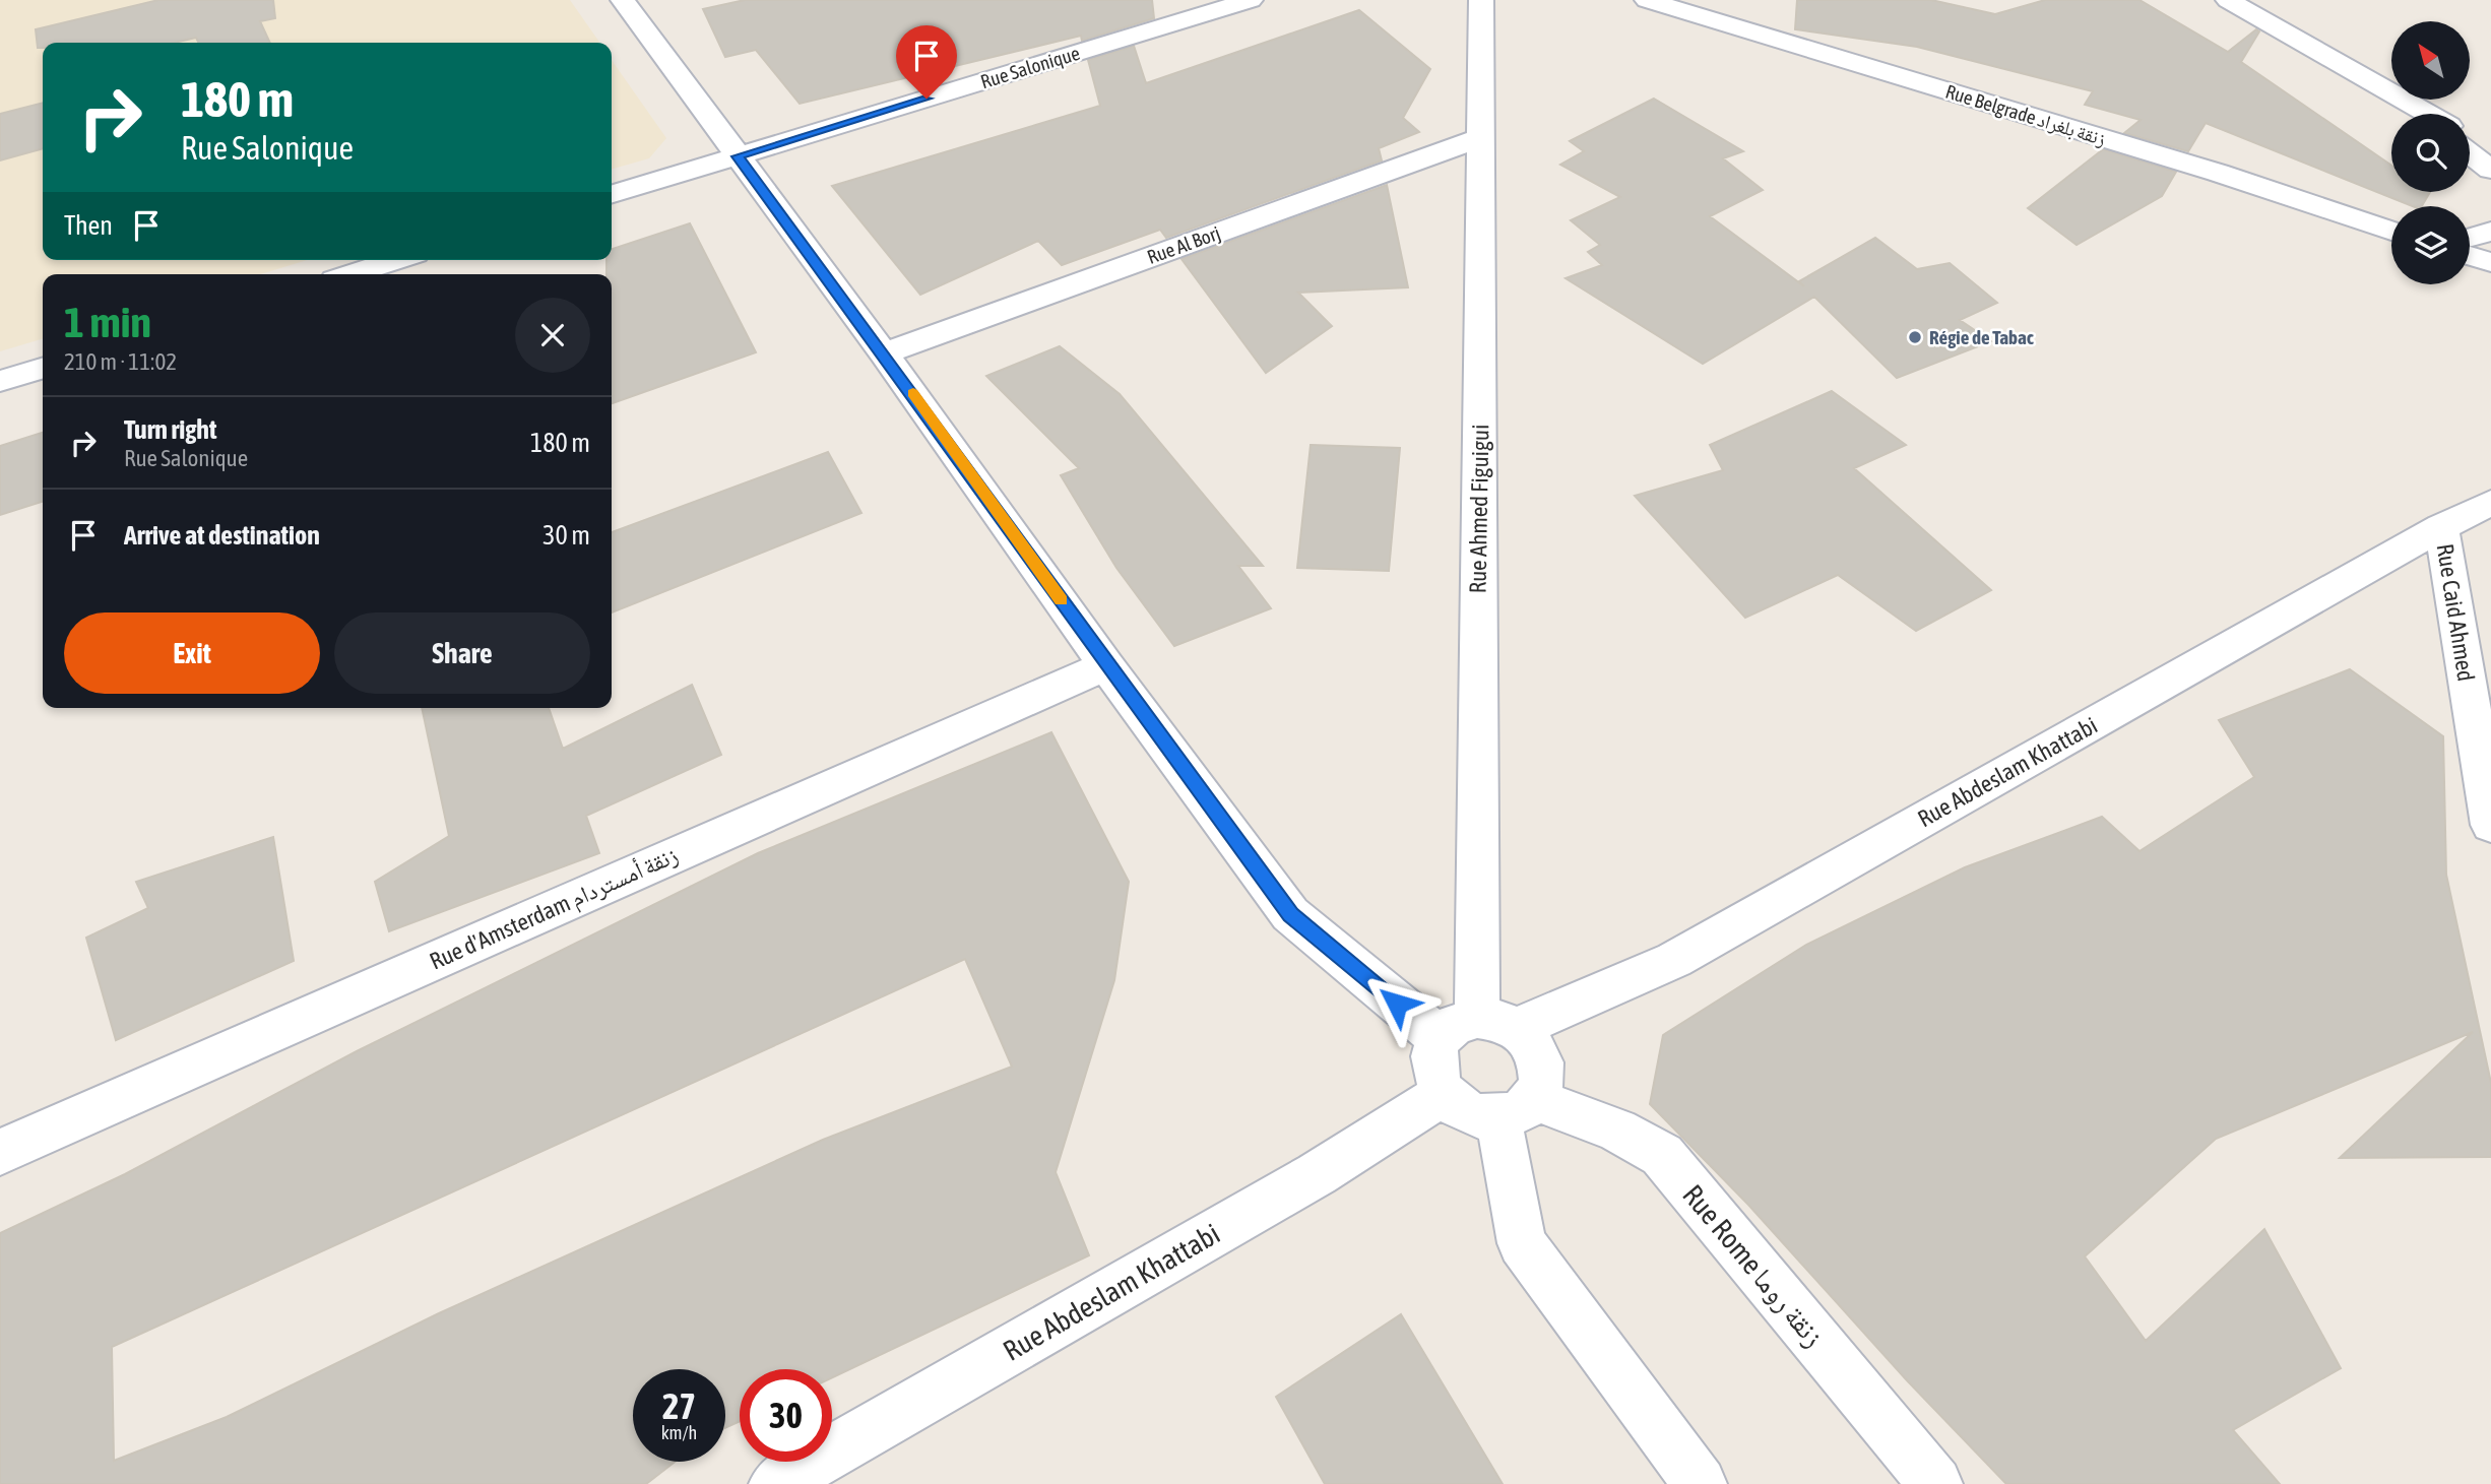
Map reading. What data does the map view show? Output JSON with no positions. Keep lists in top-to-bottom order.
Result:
{
  "streets": {
    "street": [
      "Rue Salonique",
      "Rue Belgrade زنقة بلغراد",
      "Rue Al Borj",
      "Rue Ahmed Figuigui",
      "Rue Caid Ahmed",
      "Rue Abdeslam Khattabi",
      "Rue d'Amsterdam زنقة أمستردام",
      "Rue Rome زنقة روما"
    ]
  },
  "crossings": [
    ["Rue Al Borj", "Rue Ahmed Figuigui"],
    ["Rue Ahmed Figuigui", "Rue Abdeslam Khattabi"],
    ["Rue Ahmed Figuigui", "Rue Rome زنقة روما"],
    ["Rue Caid Ahmed", "Rue Abdeslam Khattabi"],
    ["Rue Abdeslam Khattabi", "Rue Rome زنقة روما"]
  ],
  "places": ["Régie de Tabac"],
  "north": "top left",
  "page": {
    "turn": ["180 m", "Rue Salonique"],
    "then": "Then",
    "heading": ["1 min", "210 m · 11:02"],
    "list": [
      {
        "name": "Turn right",
        "note": "Rue Salonique",
        "value": "180 m"
      },
      {
        "name": "Arrive at destination",
        "value": "30 m"
      }
    ],
    "buttons": ["Exit", "Share"],
    "speed": "27 km/h",
    "limit": "30"
  }
}
